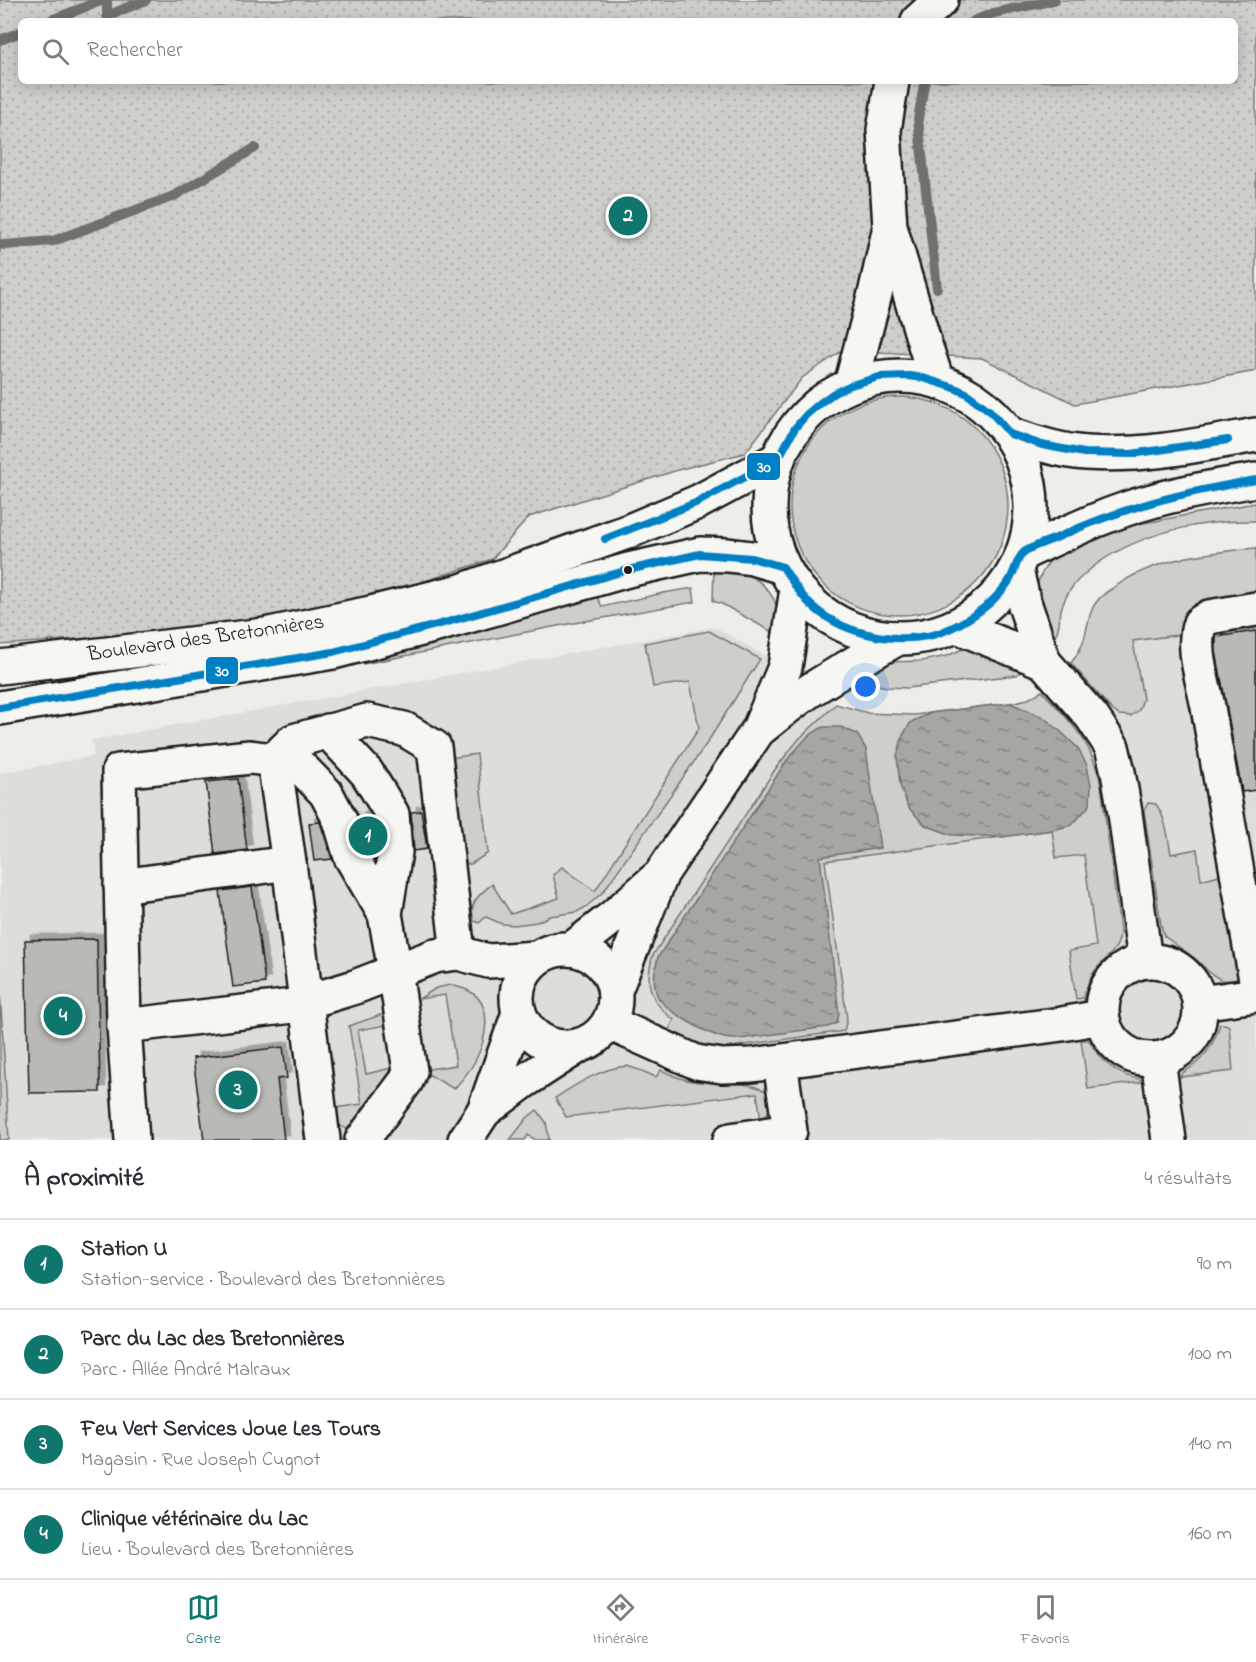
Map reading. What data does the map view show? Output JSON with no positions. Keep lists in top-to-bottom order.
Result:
{
  "streets": {
    "main road": ["Boulevard des Bretonnières"]
  },
  "lines": ["transit line 30"],
  "page": {
    "search": "Rechercher",
    "pins": [
      "2",
      "1",
      "4",
      "3"
    ],
    "heading": ["À proximité", "4 résultats"],
    "list": [
      {
        "mark": "1",
        "name": "Station U",
        "note": "Station-service · Boulevard des Bretonnières",
        "value": "90 m"
      },
      {
        "mark": "2",
        "name": "Parc du Lac des Bretonnières",
        "note": "Parc · Allée André Malraux",
        "value": "100 m"
      },
      {
        "mark": "3",
        "name": "Feu Vert Services Joue Les Tours",
        "note": "Magasin · Rue Joseph Cugnot",
        "value": "140 m"
      },
      {
        "mark": "4",
        "name": "Clinique vétérinaire du Lac",
        "note": "Lieu · Boulevard des Bretonnières",
        "value": "160 m"
      }
    ],
    "nav": ["Carte", "Itinéraire", "Favoris"]
  }
}
